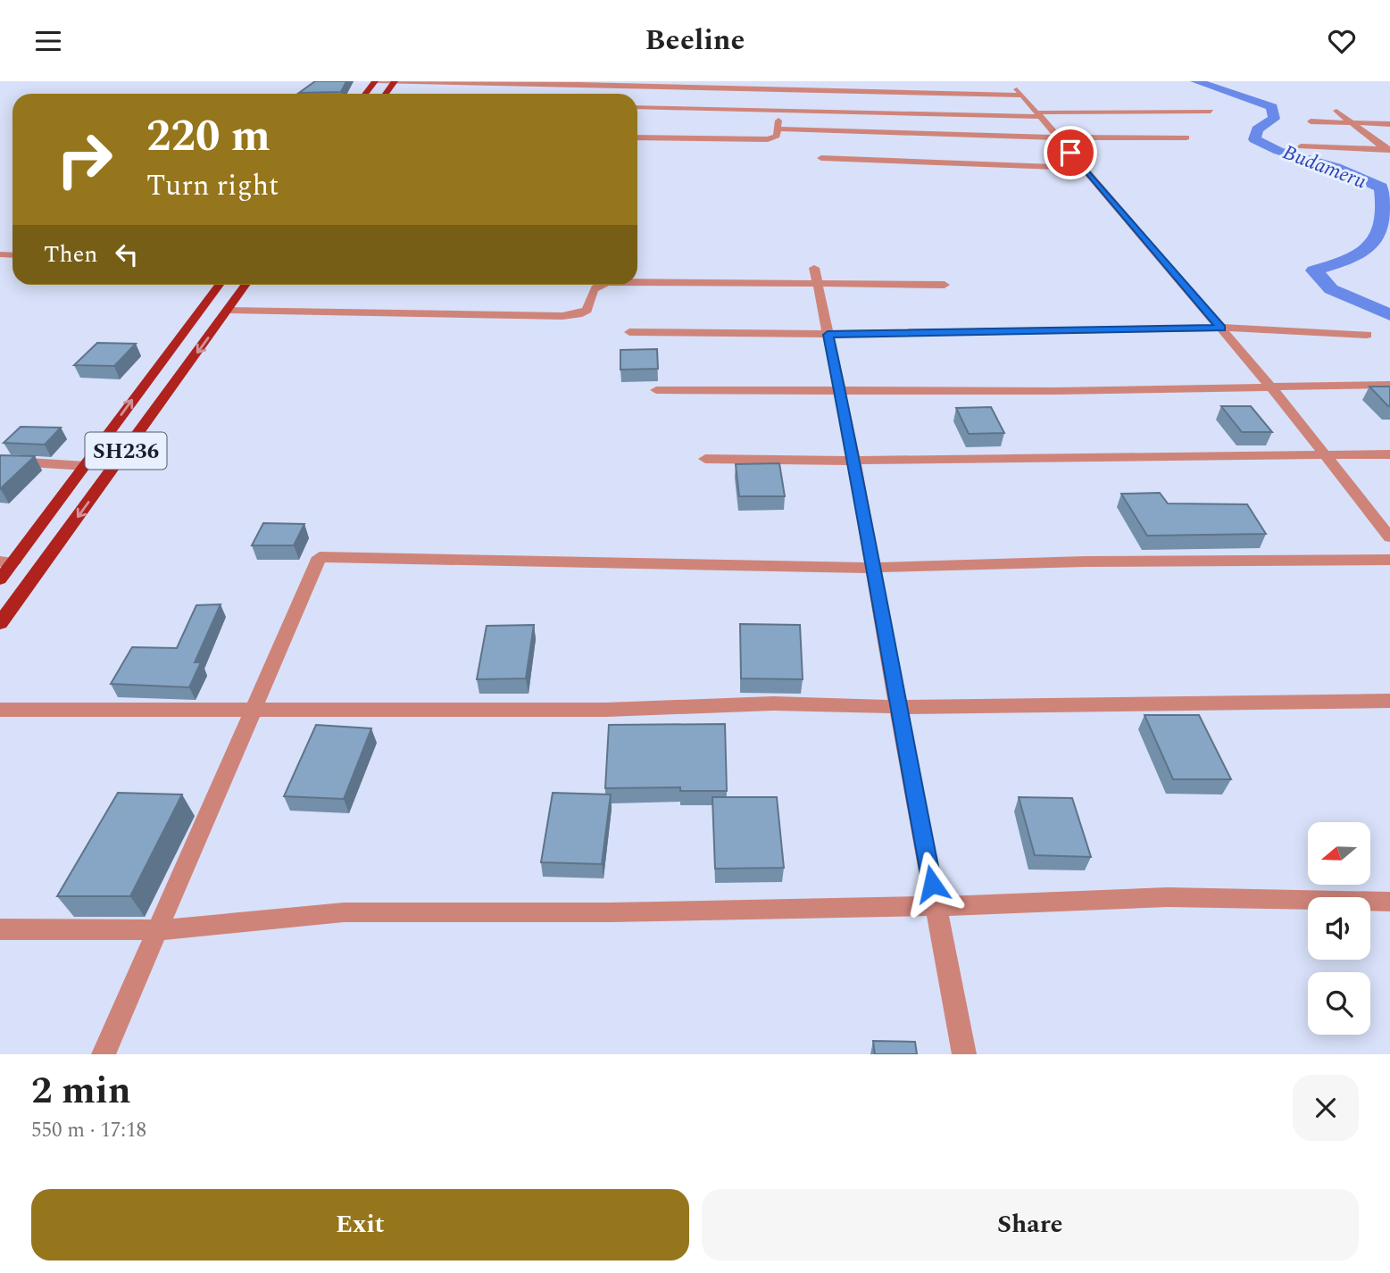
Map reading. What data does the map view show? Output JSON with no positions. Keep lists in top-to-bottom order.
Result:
{
  "streets": {
    "main road": ["SH236"]
  },
  "water": ["Budameru"],
  "north": "left",
  "page": {
    "header": "Beeline",
    "turn": ["220 m", "Turn right"],
    "then": "Then",
    "heading": ["2 min", "550 m · 17:18"],
    "buttons": ["Exit", "Share"]
  }
}
